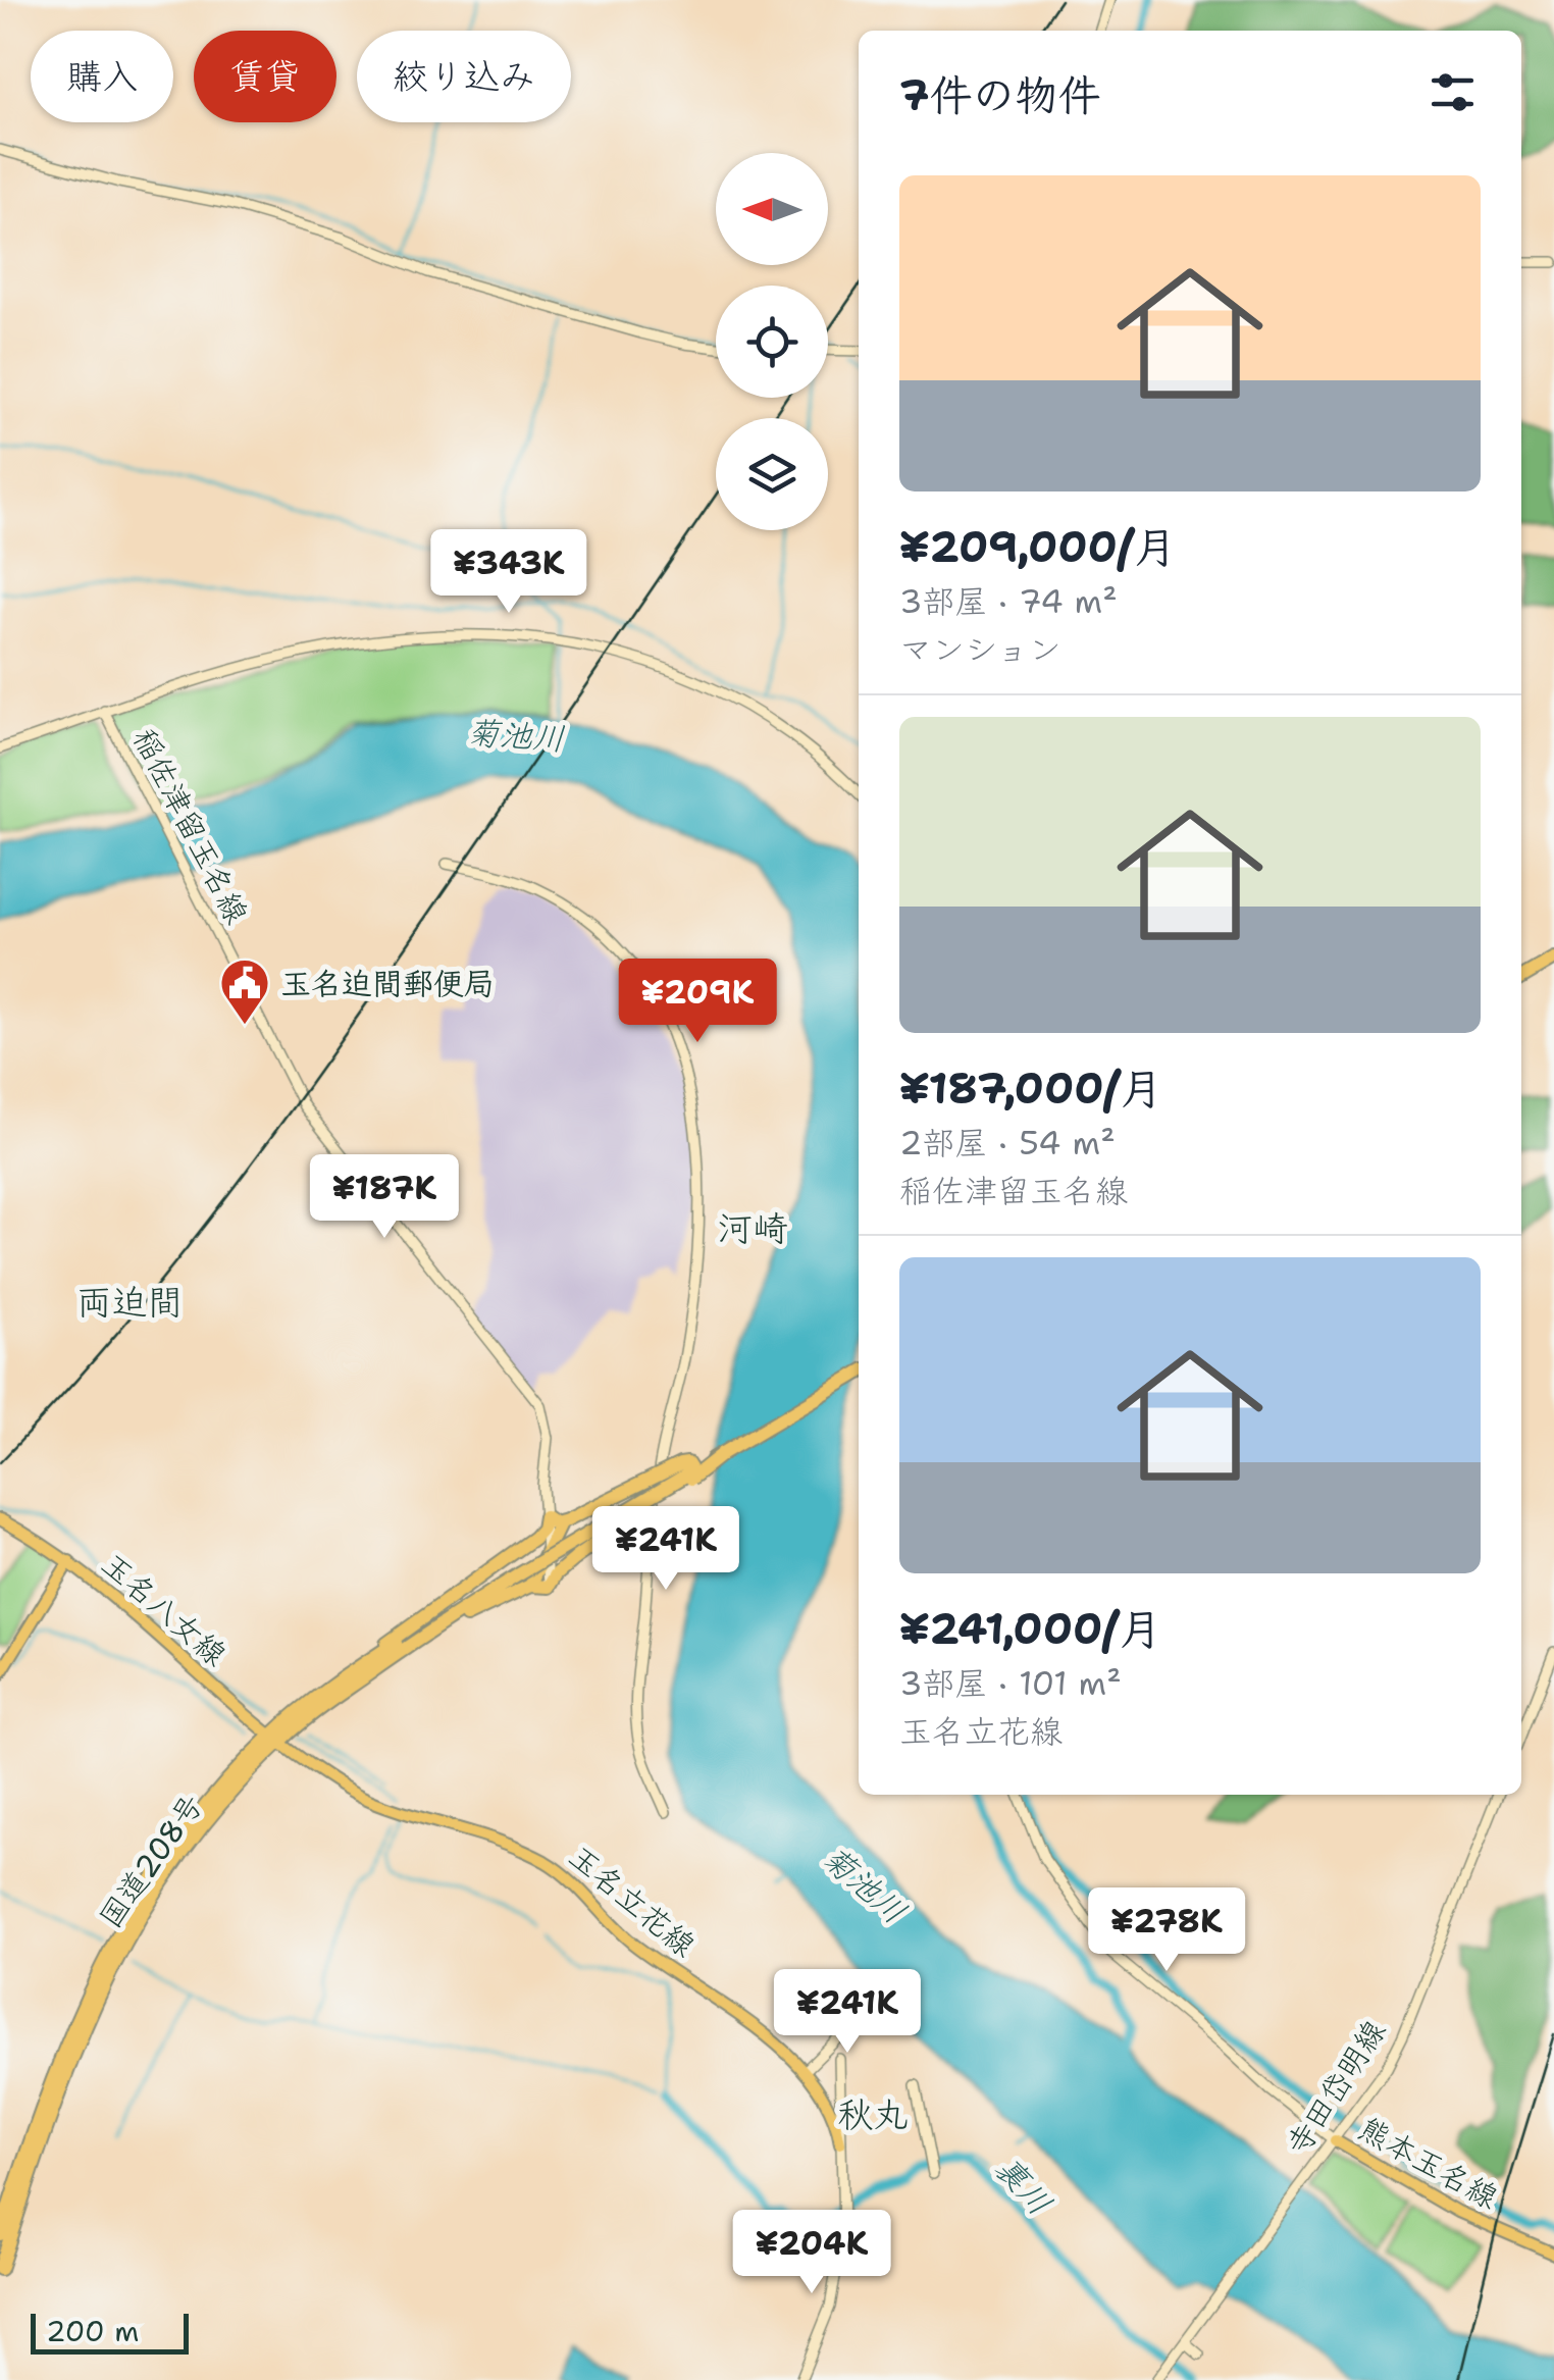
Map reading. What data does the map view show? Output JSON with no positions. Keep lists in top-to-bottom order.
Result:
{
  "streets": {
    "highway": ["国道208号"],
    "main road": [
      "稲佐津留玉名線",
      "玉名八女線",
      "玉名立花線",
      "寺田岱明線",
      "熊本玉名線"
    ]
  },
  "crossings": [
    ["玉名八女線", "国道208号"],
    ["玉名八女線", "玉名立花線"],
    ["国道208号", "玉名立花線"],
    ["寺田岱明線", "熊本玉名線"]
  ],
  "districts": ["河崎", "両迫間", "秋丸"],
  "water": ["菊池川", "裏川"],
  "places": {
    "public building": ["玉名迫間郵便局"]
  },
  "scale_bar": "200 m",
  "north": "left",
  "page": {
    "chip": ["購入", "賃貸", "絞り込み"],
    "heading": "7件の物件",
    "list": [
      {
        "name": "¥209,000/月",
        "note": "3部屋 · 74 m² · マンション"
      },
      {
        "name": "¥187,000/月",
        "note": "2部屋 · 54 m² · 稲佐津留玉名線"
      },
      {
        "name": "¥241,000/月",
        "note": "3部屋 · 101 m² · 玉名立花線"
      }
    ],
    "price": [
      "¥343K",
      "¥209K",
      "¥187K",
      "¥241K",
      "¥278K",
      "¥241K",
      "¥204K"
    ],
    "scale": "200 m"
  }
}
